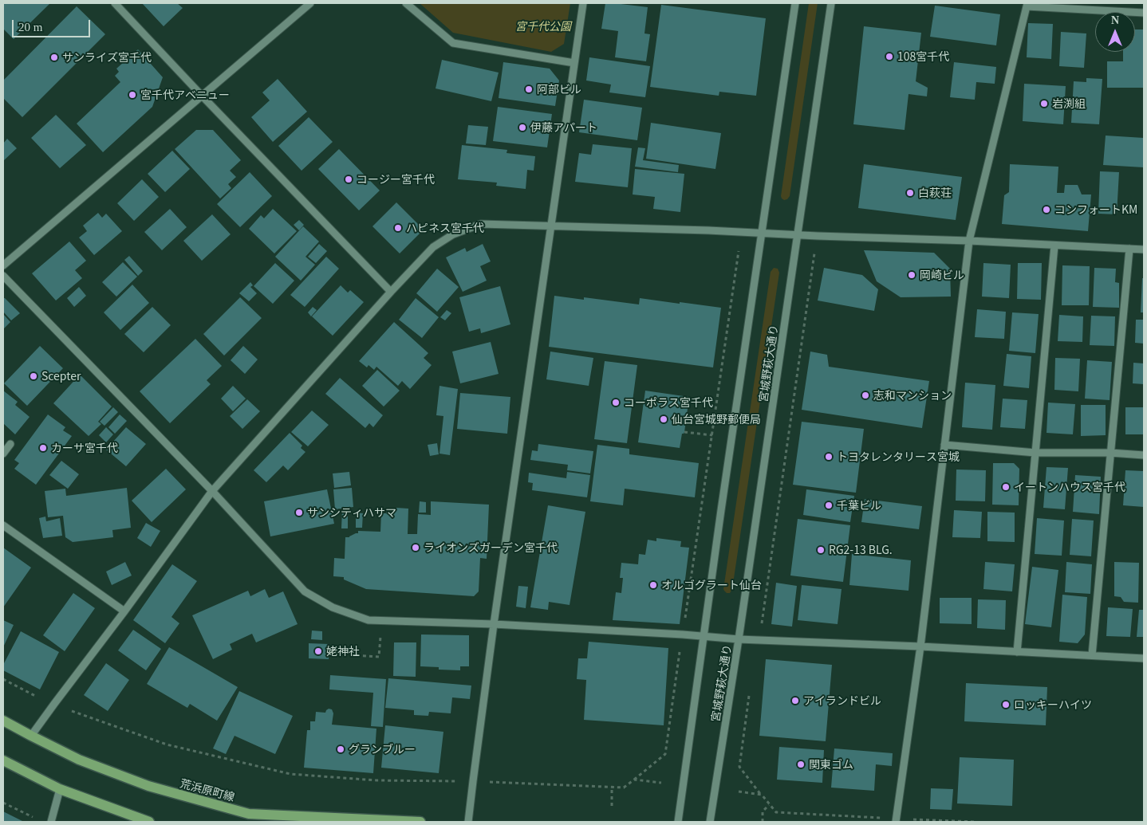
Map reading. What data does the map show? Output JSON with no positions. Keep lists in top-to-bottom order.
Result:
{
  "streets": {
    "main road": ["荒浜原町線"],
    "street": ["宮城野萩大通り"]
  },
  "parks": ["宮千代公園"],
  "places": [
    "108宮千代",
    "サンライズ宮千代",
    "阿部ビル",
    "宮千代アベニュー",
    "岩渕組",
    "伊藤アパート",
    "コージー宮千代",
    "白萩荘",
    "コンフォートKM",
    "ハピネス宮千代",
    "岡崎ビル",
    "Scepter",
    "志和マンション",
    "コーポラス宮千代",
    "仙台宮城野郵便局",
    "カーサ宮千代",
    "トヨタレンタリース宮城",
    "イートンハウス宮千代",
    "千葉ビル",
    "サンシティハサマ",
    "ライオンズガーデン宮千代",
    "RG2-13 BLG.",
    "オルゴグラート仙台",
    "姥神社",
    "アイランドビル",
    "ロッキーハイツ",
    "グランブルー",
    "関東ゴム"
  ],
  "scale_bar": "20 m",
  "north": "top"
}
